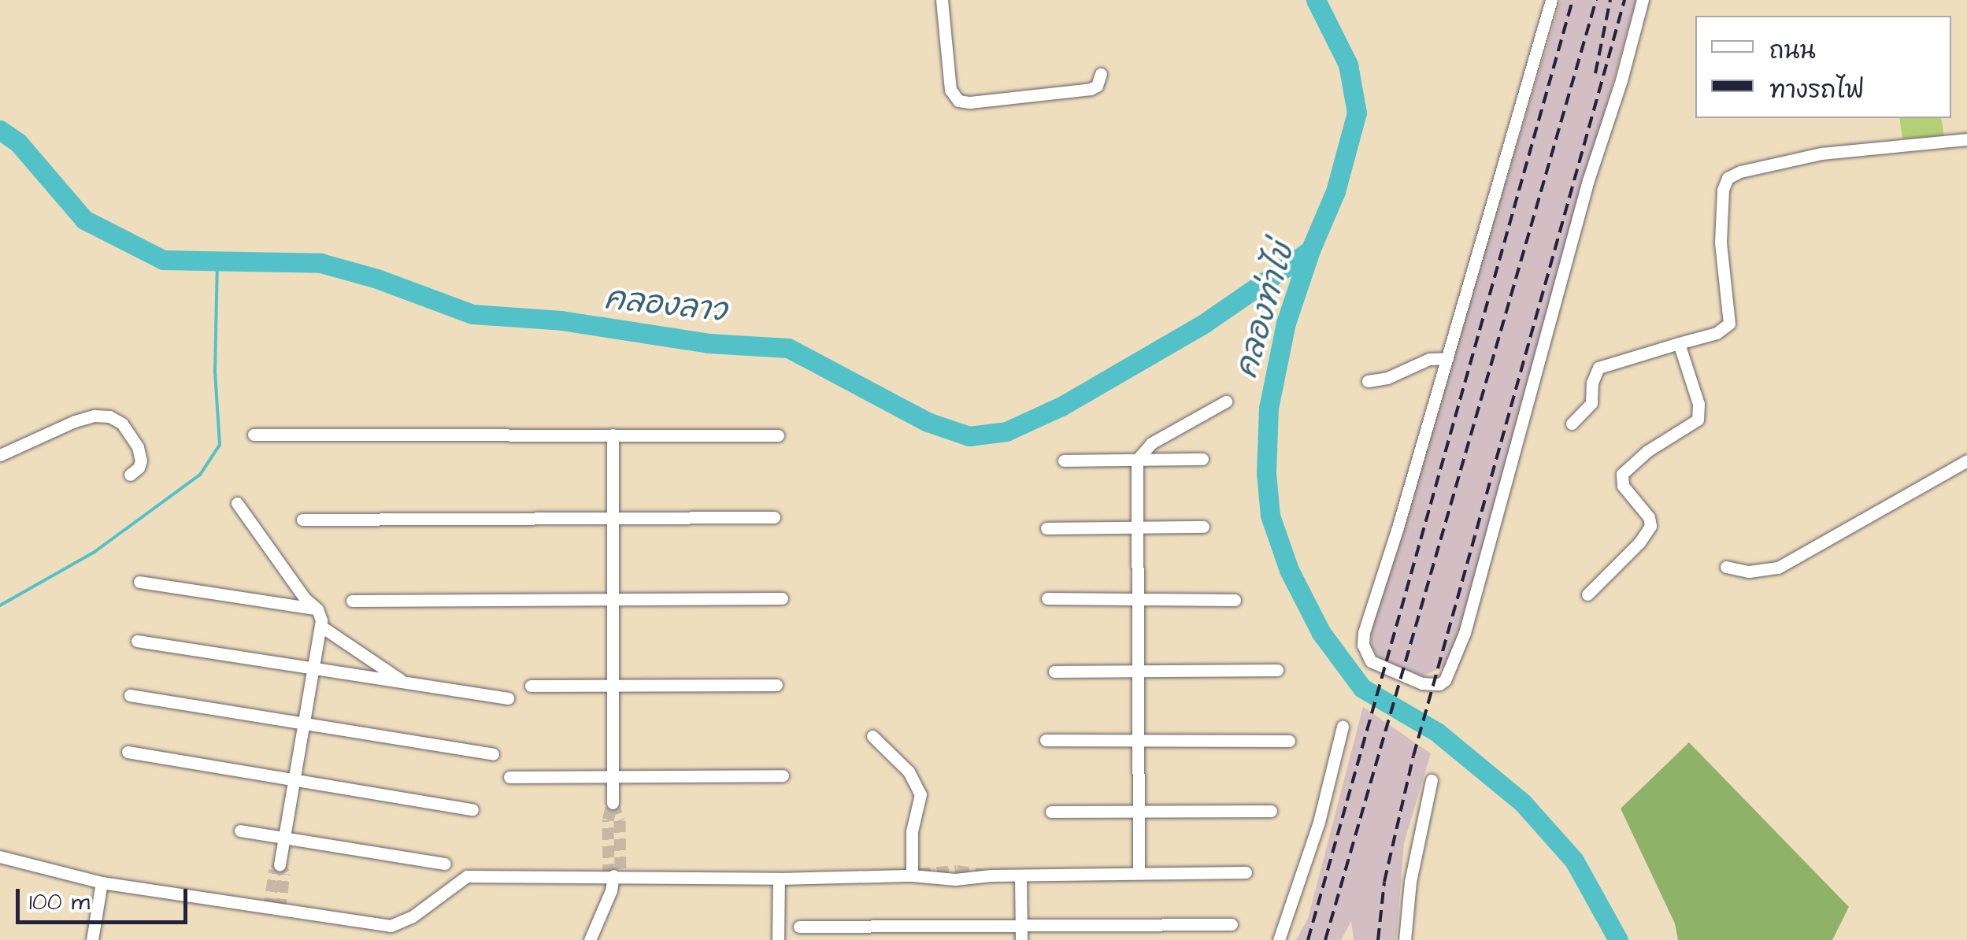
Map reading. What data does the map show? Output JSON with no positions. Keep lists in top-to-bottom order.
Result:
{
  "water": ["คลองลาว", "คลองท่าไข่"],
  "legend": ["ถนน", "ทางรถไฟ"],
  "scale_bar": "100 m"
}
